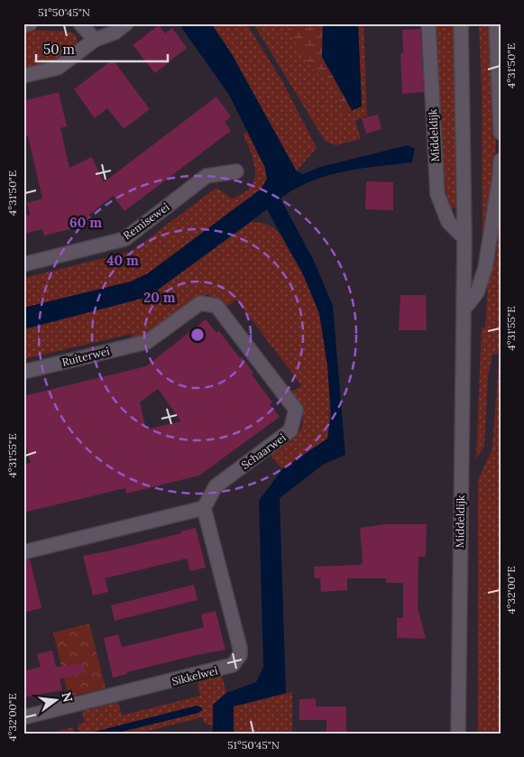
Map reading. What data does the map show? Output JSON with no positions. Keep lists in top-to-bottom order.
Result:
{
  "streets": {
    "street": [
      "Middeldijk",
      "Remisewei",
      "Ruiterwei",
      "Schaarwei",
      "Sikkelwei"
    ]
  },
  "crossings": [
    ["Ruiterwei", "Schaarwei"],
    ["Schaarwei", "Sikkelwei"]
  ],
  "scale_bar": "50 m",
  "north": "right",
  "coordinates": [
    "51°50'45\"N",
    "4°31'50\"E",
    "4°31'55\"E",
    "4°32'00\"E"
  ],
  "rings": ["60 m", "40 m", "20 m"]
}
